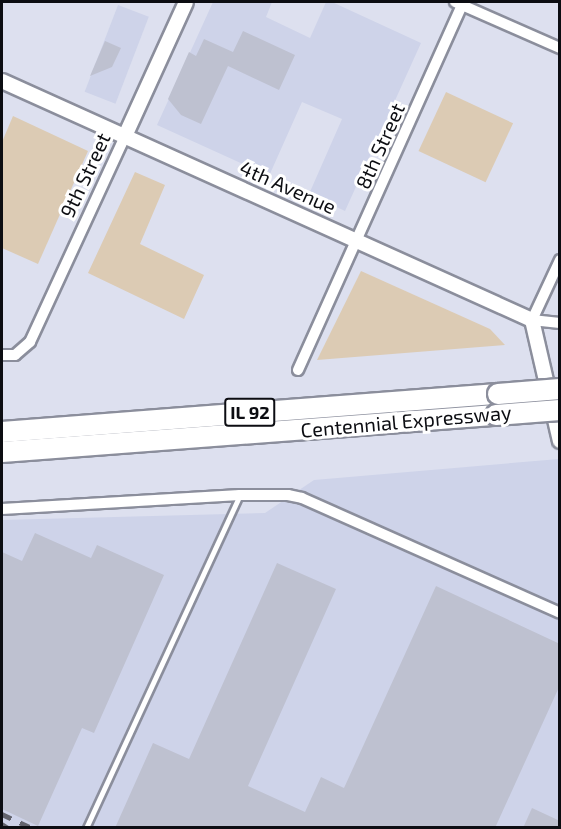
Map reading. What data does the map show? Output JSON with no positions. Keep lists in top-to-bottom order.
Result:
{
  "streets": {
    "highway": ["IL 92", "Centennial Expressway"],
    "street": ["8th Street", "9th Street", "4th Avenue"]
  },
  "crossings": [
    ["8th Street", "4th Avenue"],
    ["9th Street", "4th Avenue"]
  ]
}
